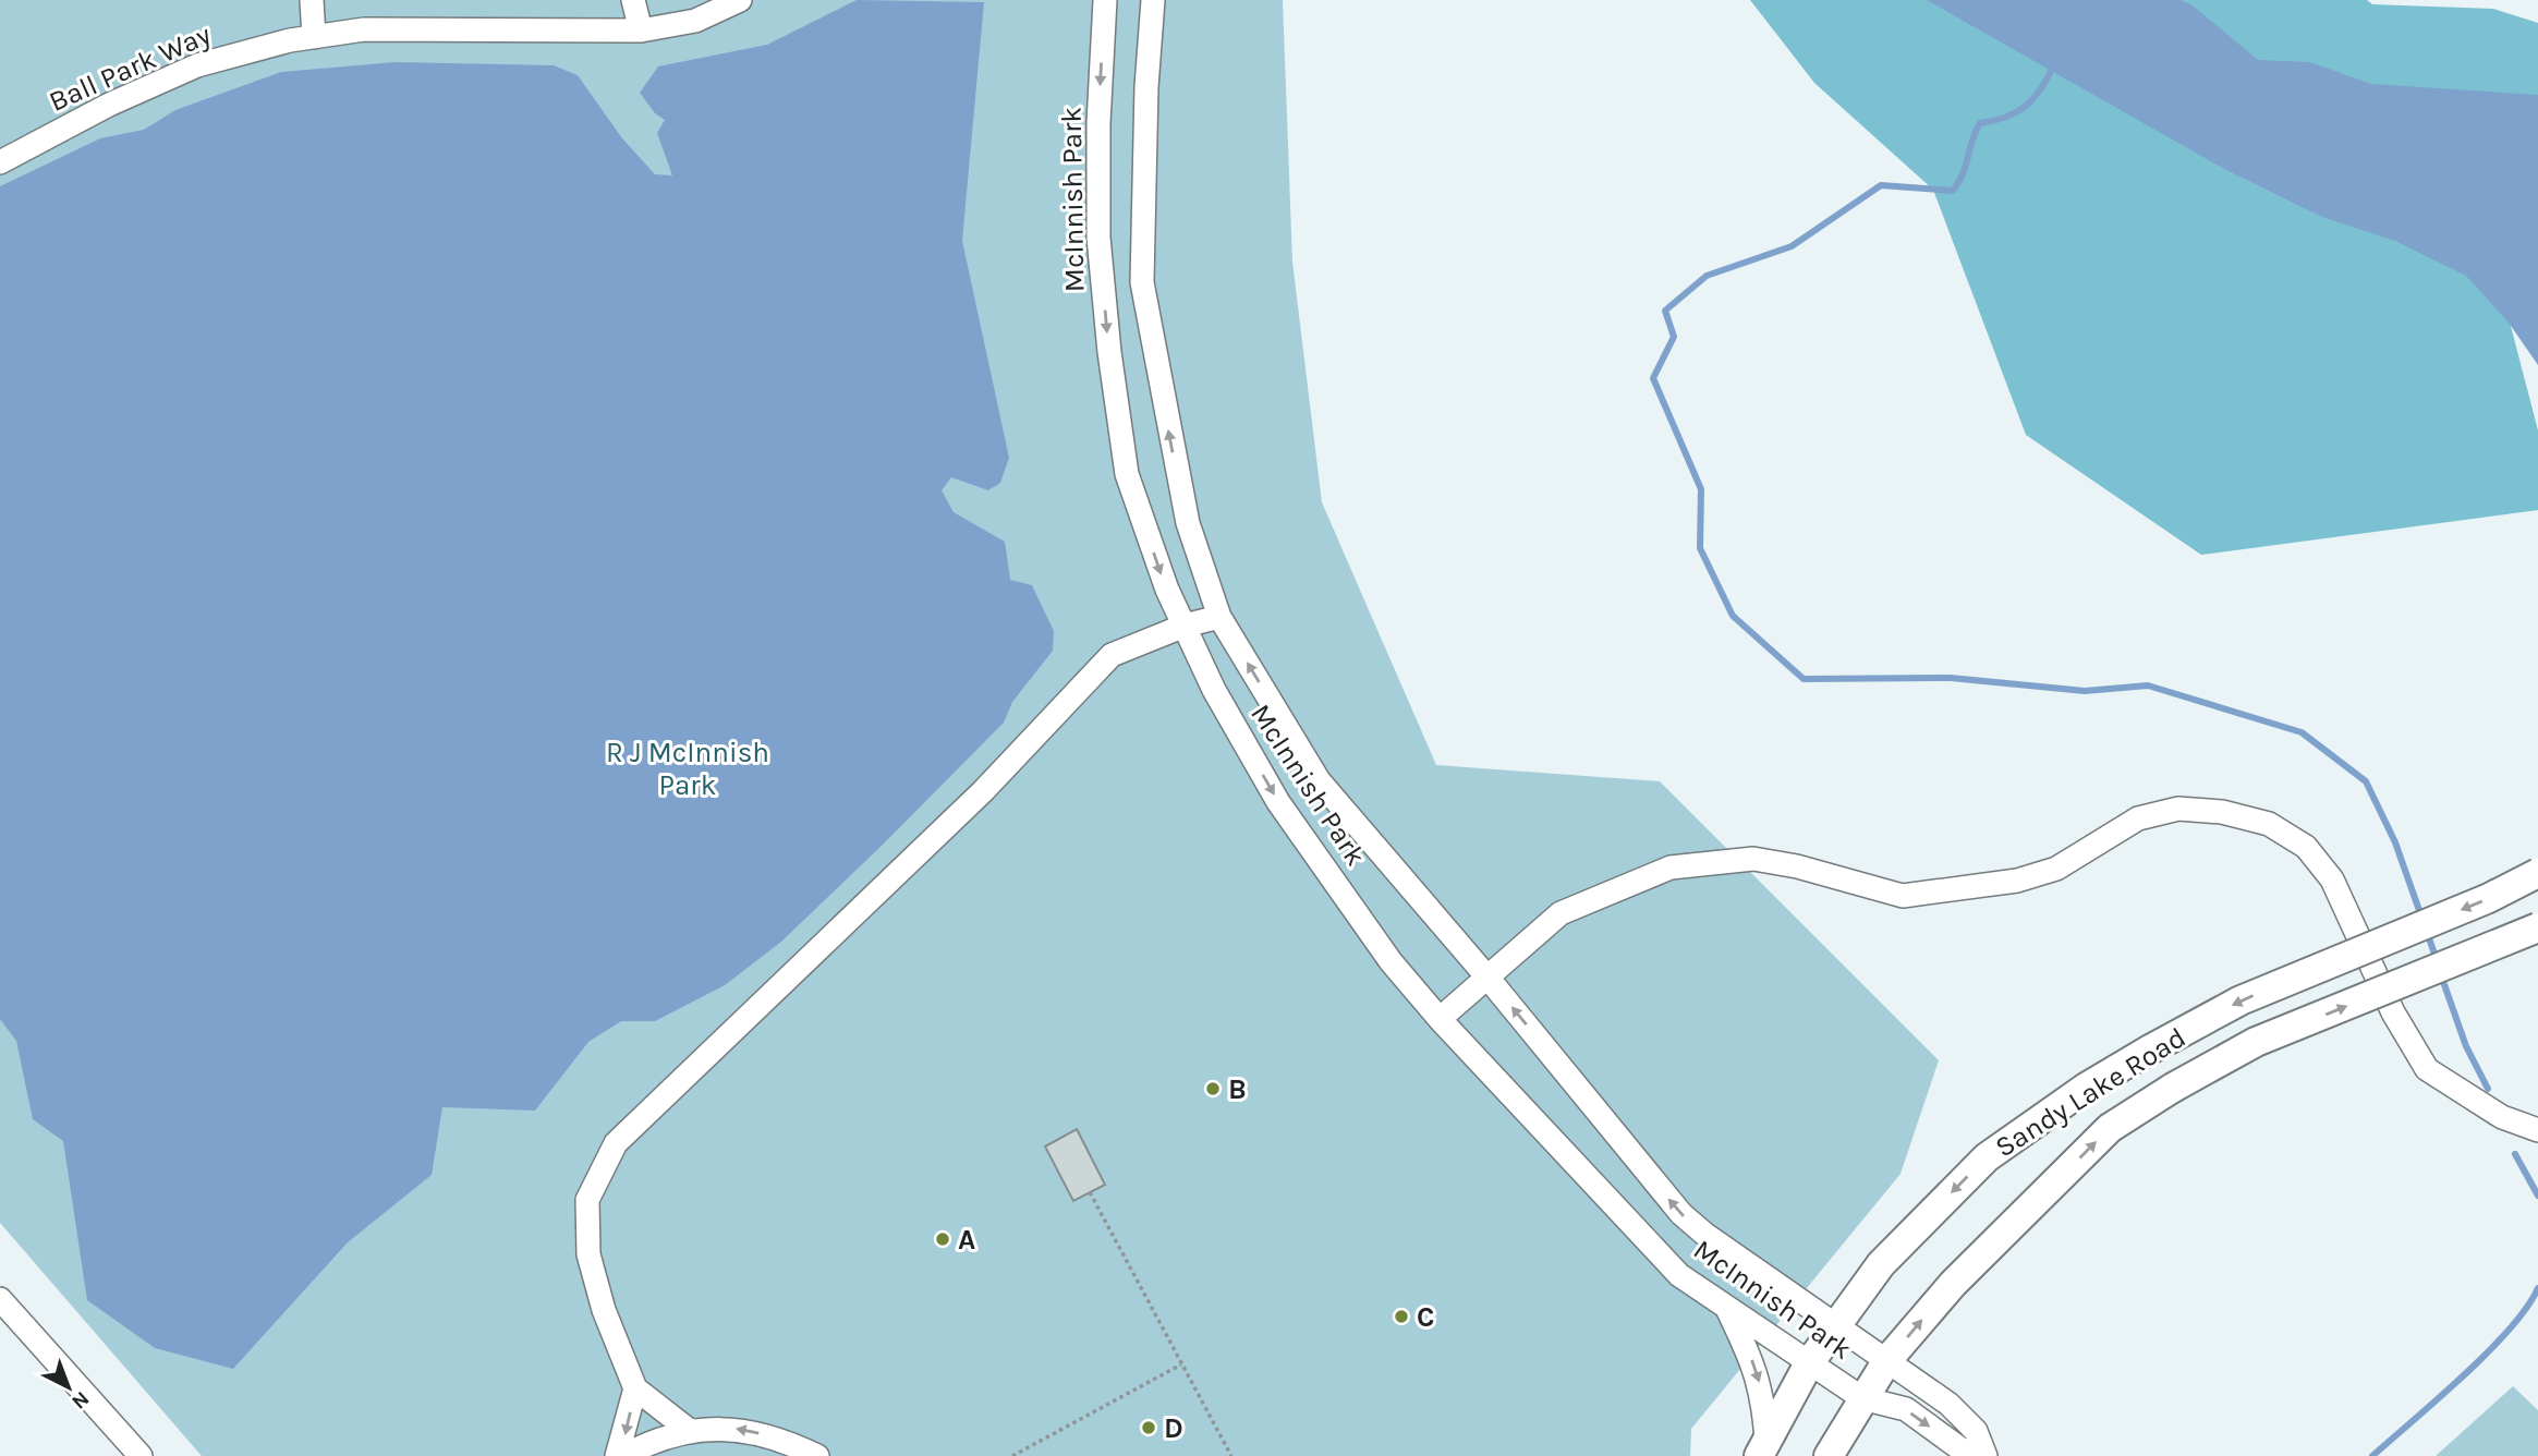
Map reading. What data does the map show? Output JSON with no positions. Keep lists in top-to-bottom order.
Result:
{
  "streets": {
    "main road": ["Sandy Lake Road"],
    "street": ["Ball Park Way", "McInnish Park"]
  },
  "crossings": [
    ["McInnish Park", "Sandy Lake Road"]
  ],
  "parks": ["R J McInnish Park"],
  "places": [
    "B",
    "A",
    "C",
    "D"
  ],
  "north": "bottom right"
}
